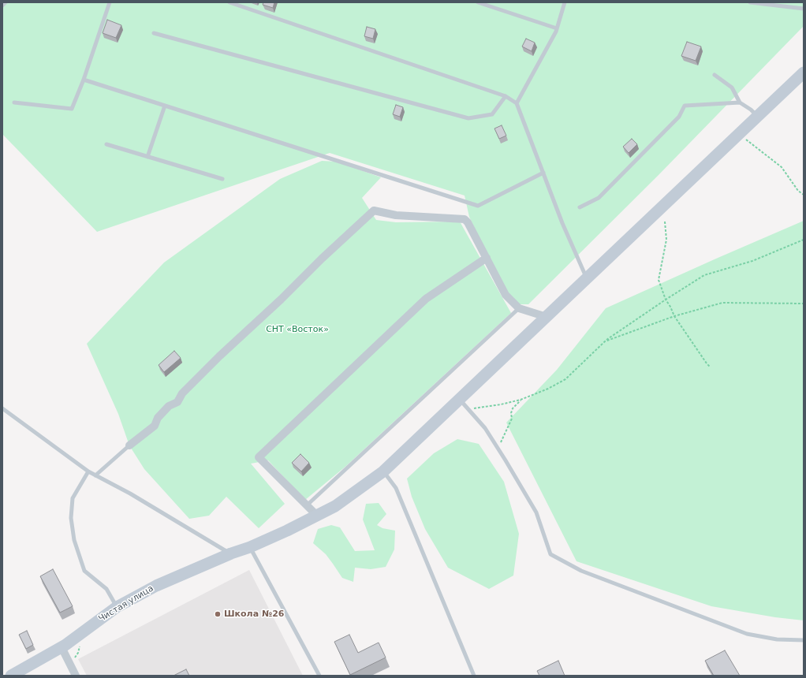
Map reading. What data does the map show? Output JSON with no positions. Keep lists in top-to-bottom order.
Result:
{
  "streets": {
    "main road": ["Чистая улица"]
  },
  "parks": ["СНТ «Восток»"],
  "places": ["Школа №26"]
}
